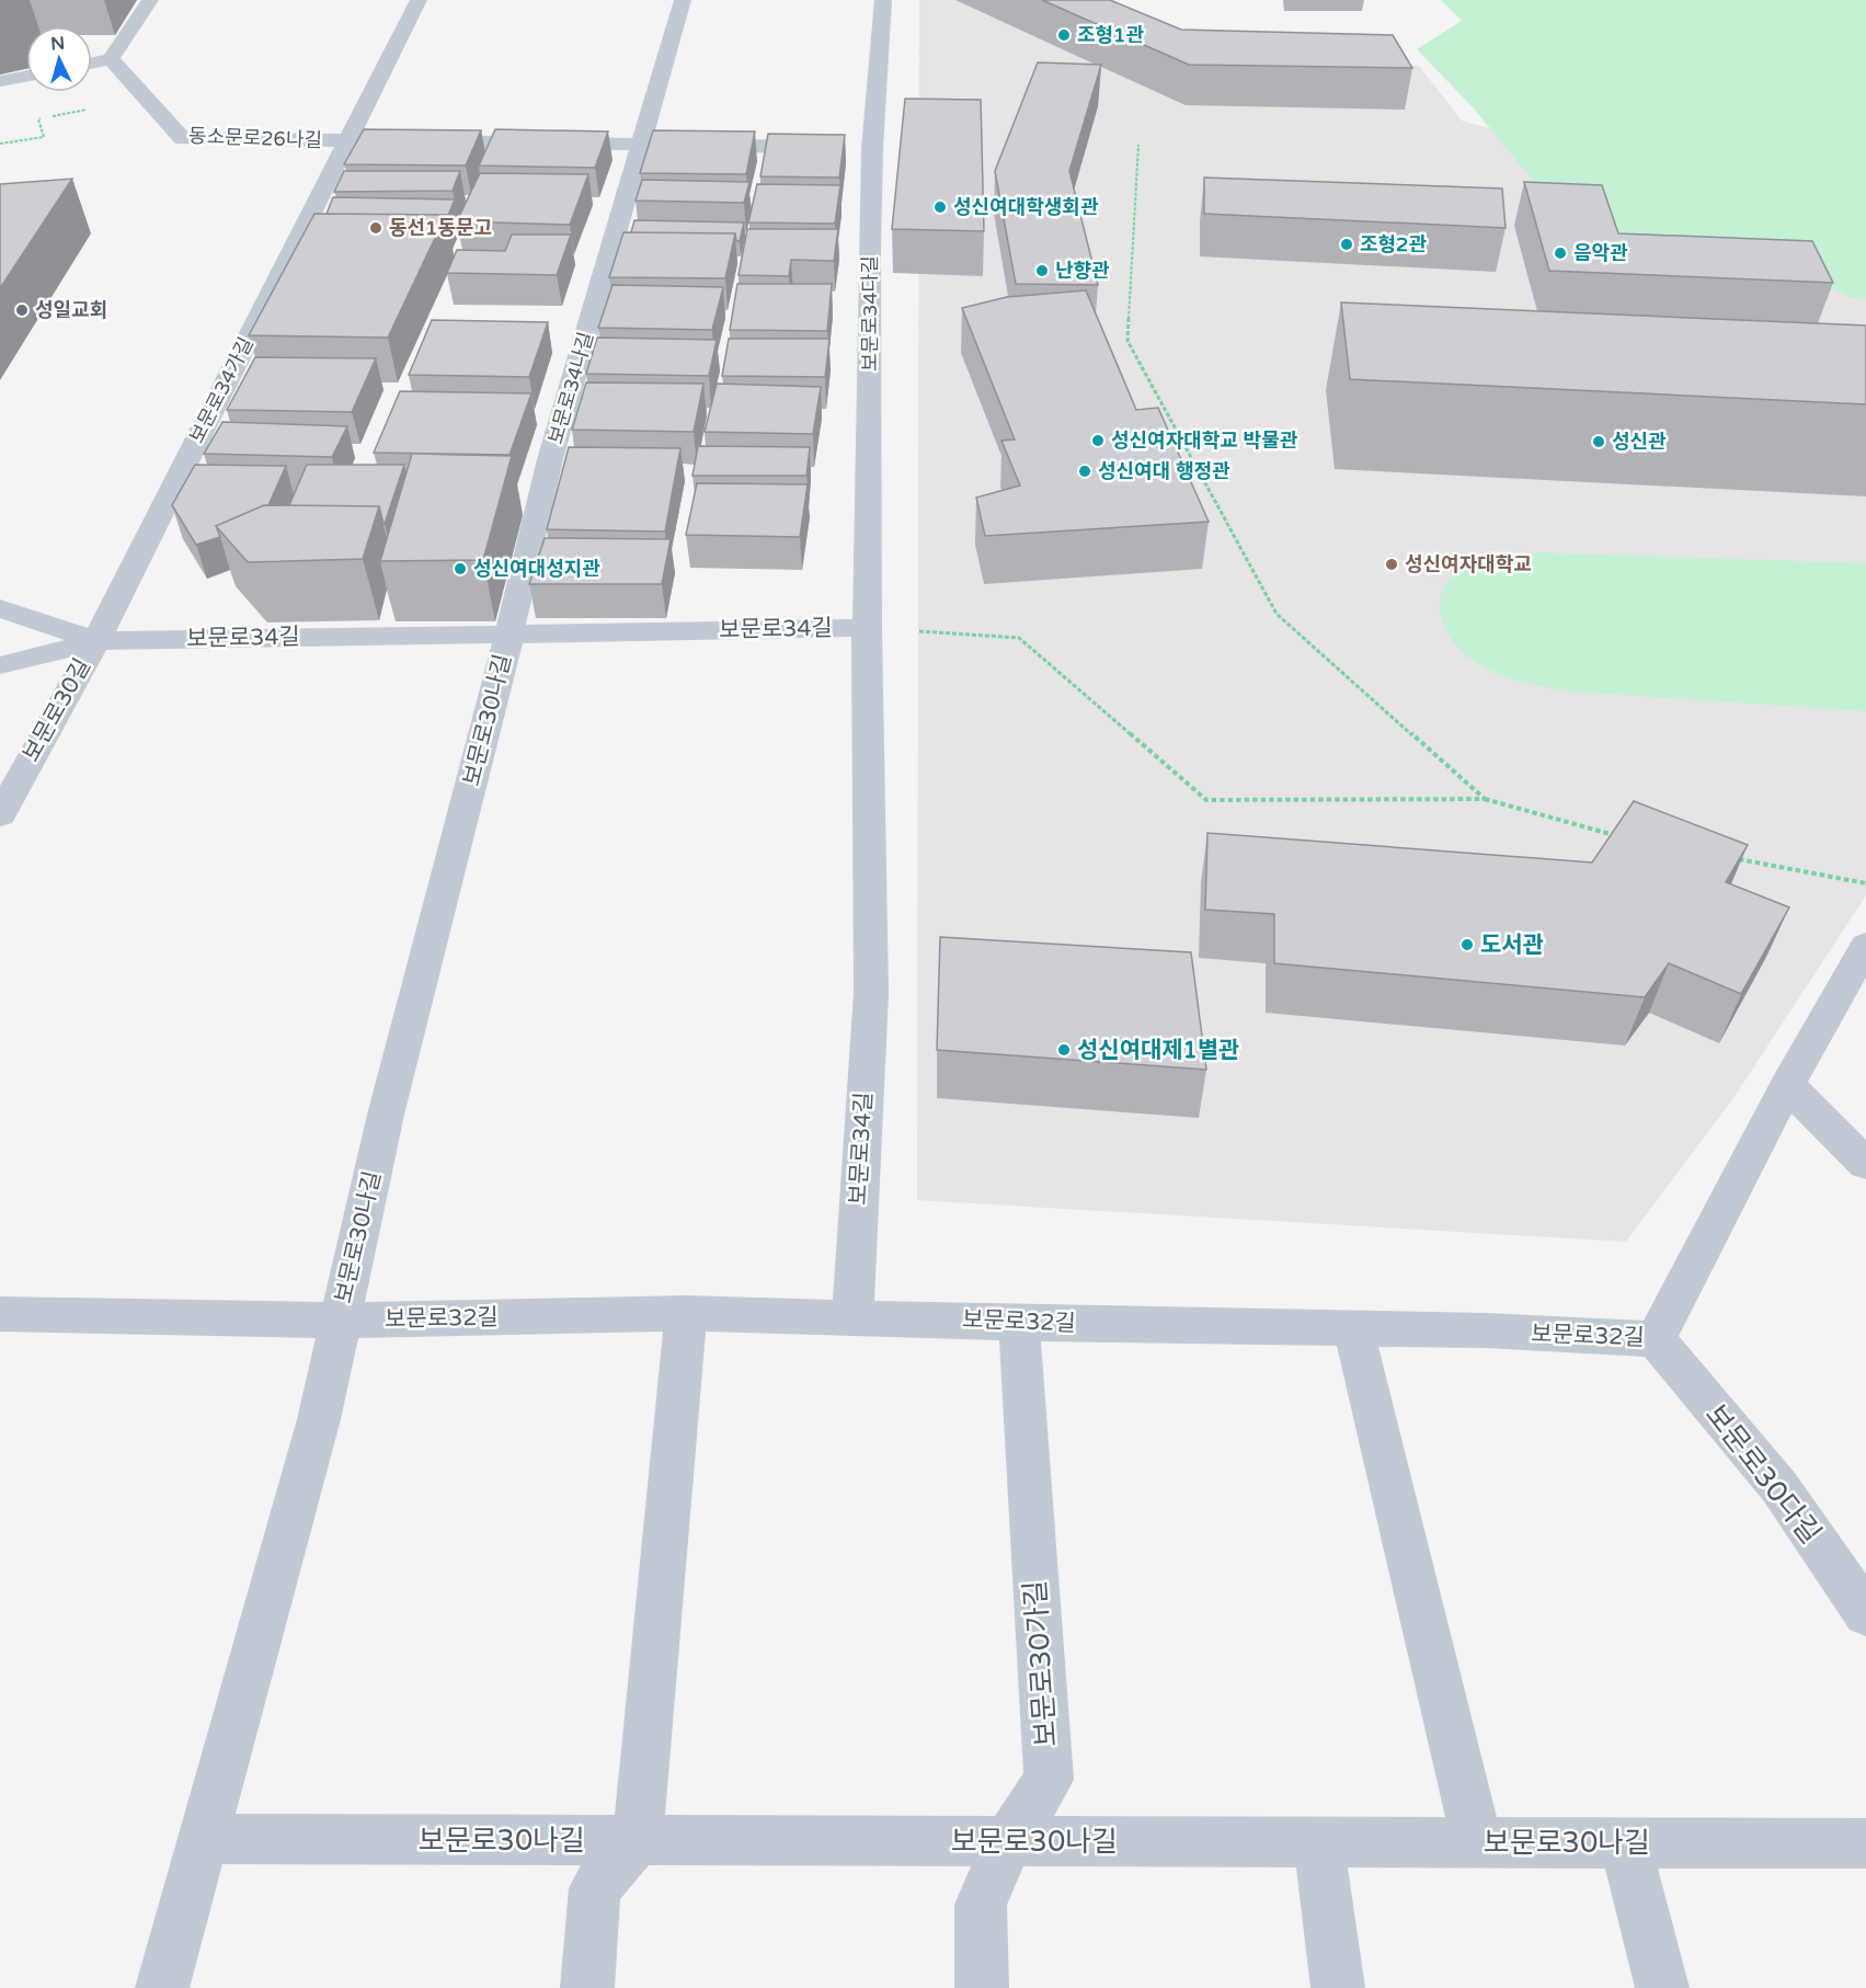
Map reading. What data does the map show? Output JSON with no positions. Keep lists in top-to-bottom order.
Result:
{
  "streets": {
    "street": [
      "동소문로26나길",
      "보문로34다길",
      "보문로34나길",
      "보문로34가길",
      "보문로34길",
      "보문로30길",
      "보문로30나길",
      "보문로32길",
      "보문로30다길",
      "보문로30가길"
    ]
  },
  "crossings": [
    ["동소문로26나길", "보문로34가길"],
    ["보문로34다길", "보문로34길"],
    ["보문로34나길", "보문로34길"],
    ["보문로34나길", "보문로30나길"],
    ["보문로34가길", "보문로34길"],
    ["보문로34가길", "보문로30길"],
    ["보문로34길", "보문로30길"],
    ["보문로34길", "보문로30나길"],
    ["보문로34길", "보문로32길"],
    ["보문로30나길", "보문로32길"],
    ["보문로30나길", "보문로30가길"],
    ["보문로32길", "보문로30다길"],
    ["보문로32길", "보문로30가길"]
  ],
  "places": [
    "조형1관",
    "성신여대학생회관",
    "동선1동문고",
    "조형2관",
    "음악관",
    "난향관",
    "성일교회",
    "성신여자대학교 박물관",
    "성신관",
    "성신여대 행정관",
    "성신여자대학교",
    "성신여대성지관",
    "도서관",
    "성신여대제1별관"
  ],
  "north": "top"
}
